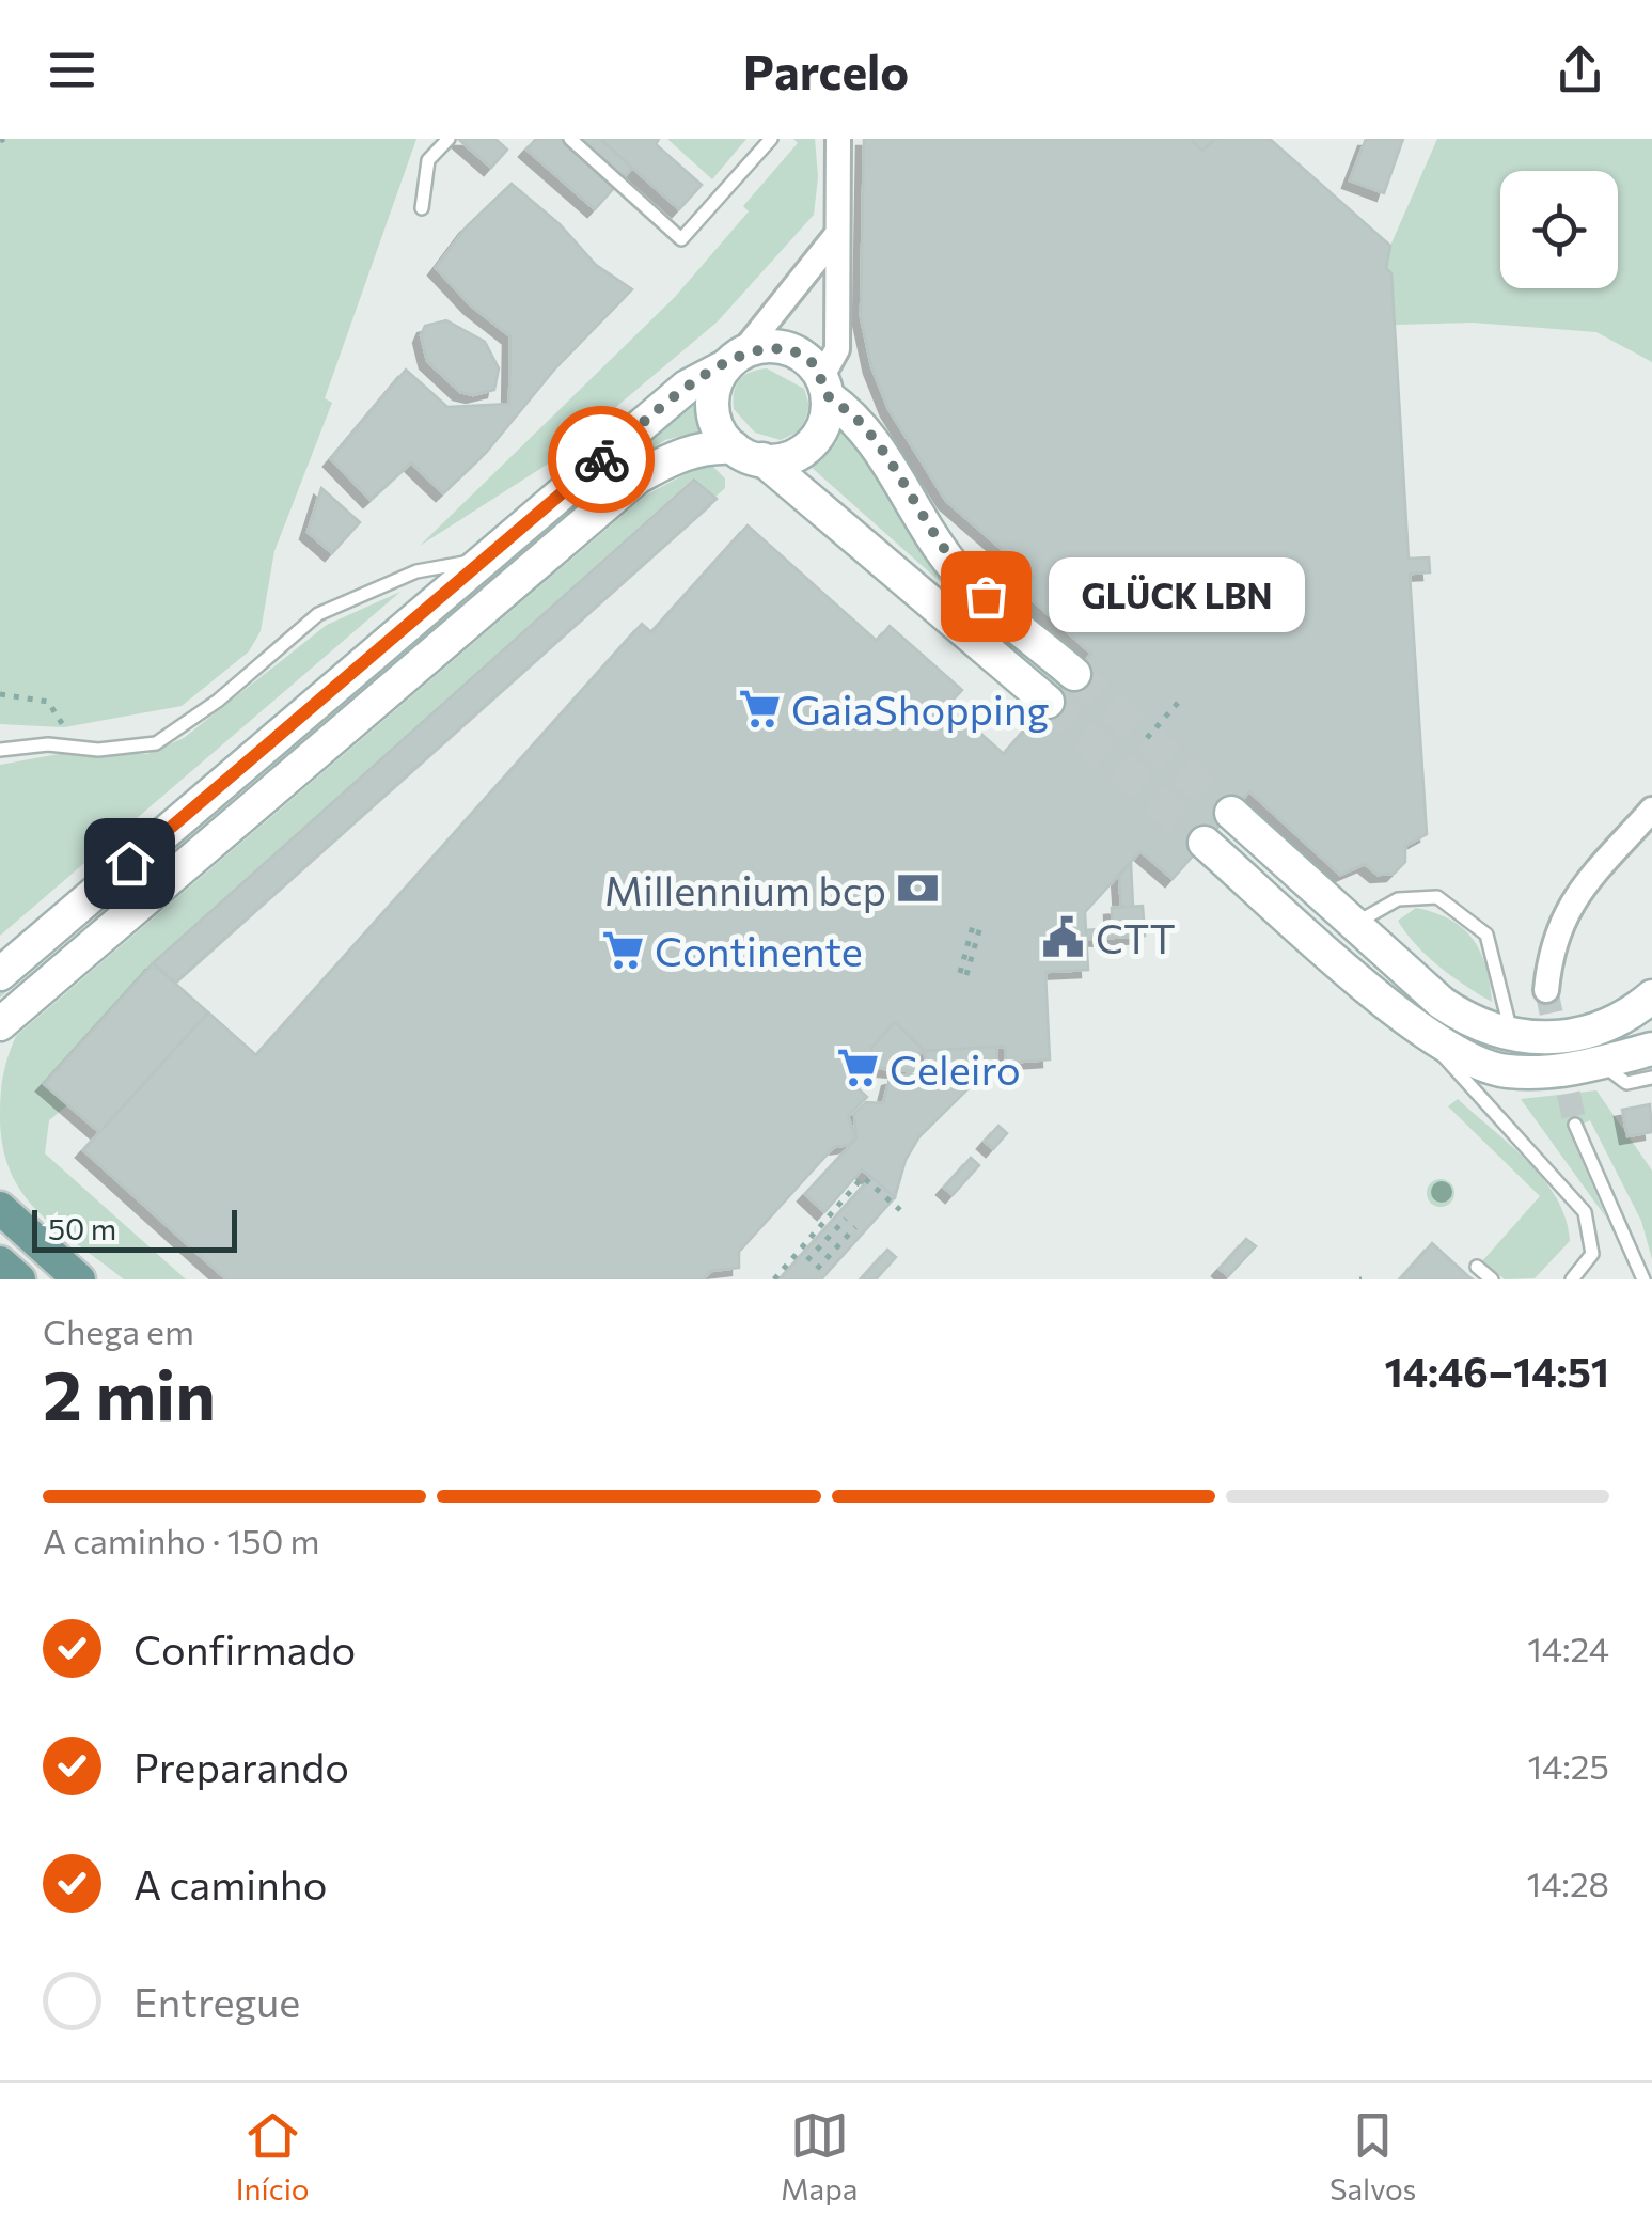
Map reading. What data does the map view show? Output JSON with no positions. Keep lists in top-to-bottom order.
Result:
{
  "places": {
    "other": ["GLÜCK LBN"],
    "supermarket": ["GaiaShopping", "Continente", "Celeiro"],
    "bank": ["Millennium bcp"],
    "public building": ["CTT"]
  },
  "scale_bar": "50 m",
  "page": {
    "header": "Parcelo",
    "bubble": "GLÜCK LBN",
    "scale": "50 m",
    "heading": ["2 min", "Chega em", "14:46–14:51"],
    "bar": "A caminho · 150 m",
    "list": [
      ["Confirmado", "14:24"],
      ["Preparando", "14:25"],
      ["A caminho", "14:28"],
      "Entregue"
    ],
    "tabs": ["Início", "Mapa", "Salvos"]
  }
}
